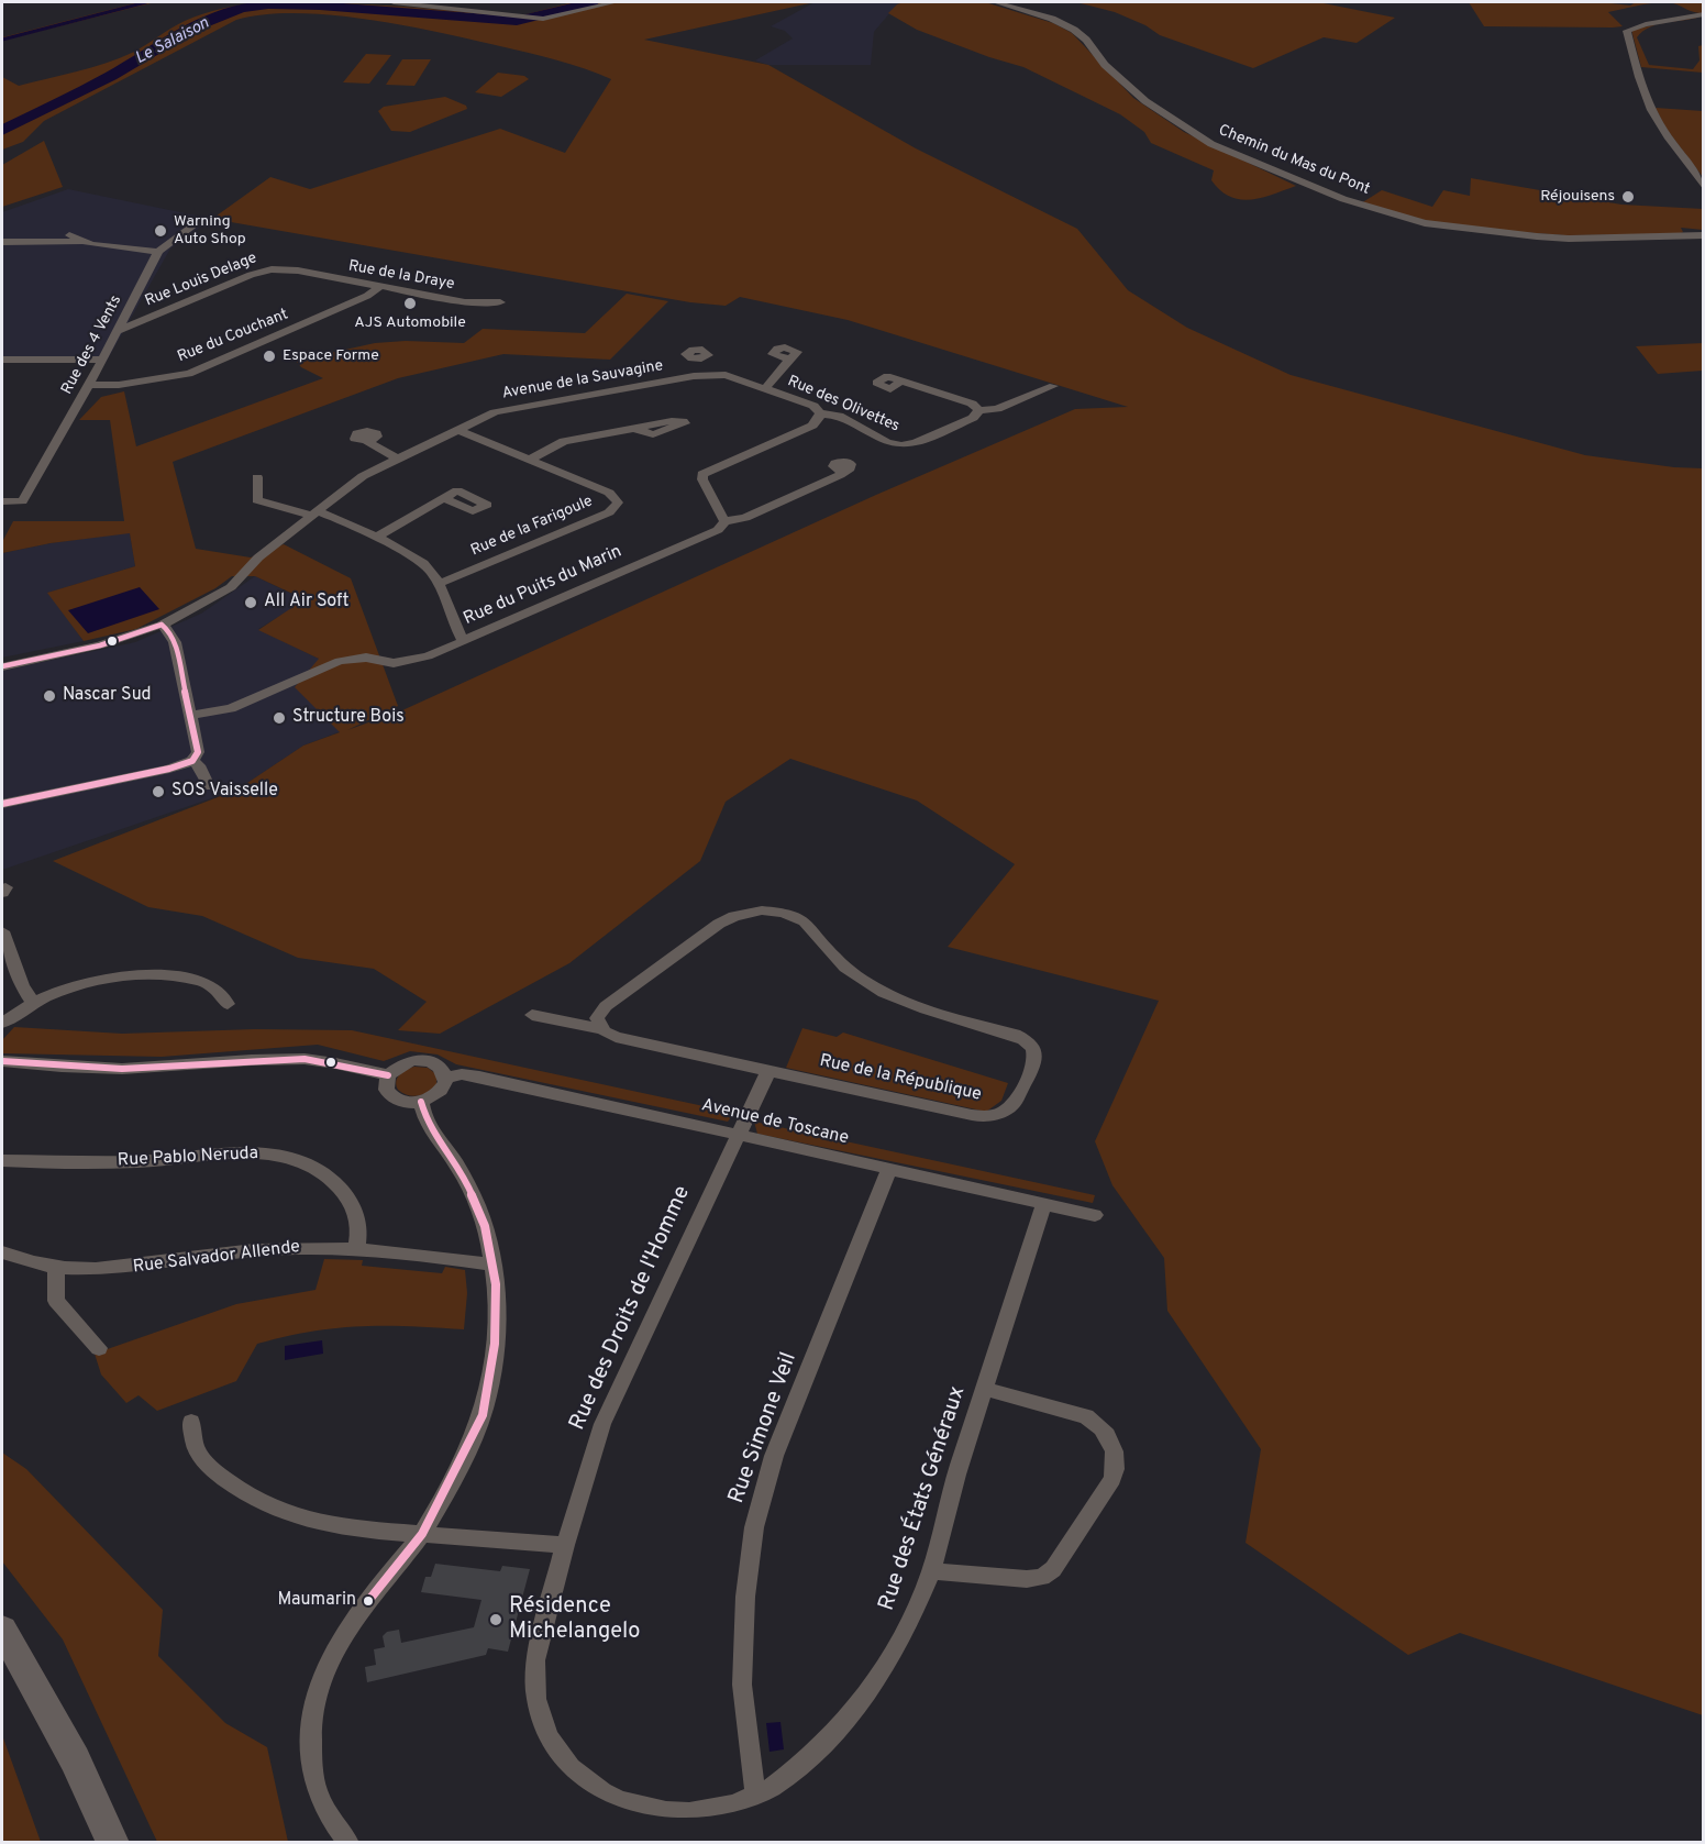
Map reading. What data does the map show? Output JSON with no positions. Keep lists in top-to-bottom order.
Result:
{
  "streets": {
    "street": [
      "Chemin du Mas du Pont",
      "Rue de la Draye",
      "Rue Louis Delage",
      "Rue du Couchant",
      "Rue des 4 Vents",
      "Avenue de la Sauvagine",
      "Rue des Olivettes",
      "Rue de la Farigoule",
      "Rue du Puits du Marin",
      "Rue de la République",
      "Avenue de Toscane",
      "Rue Pablo Neruda",
      "Rue Salvador Allende",
      "Rue des Droits de l'Homme",
      "Rue Simone Veil",
      "Rue des États Généraux"
    ]
  },
  "crossings": [
    ["Rue de la Draye", "Rue Louis Delage"],
    ["Rue de la Draye", "Rue du Couchant"],
    ["Rue Louis Delage", "Rue des 4 Vents"],
    ["Rue du Couchant", "Rue des 4 Vents"],
    ["Avenue de la Sauvagine", "Rue des Olivettes"],
    ["Avenue de la Sauvagine", "Rue de la Farigoule"],
    ["Avenue de Toscane", "Rue des Droits de l'Homme"],
    ["Avenue de Toscane", "Rue Simone Veil"],
    ["Avenue de Toscane", "Rue des États Généraux"],
    ["Rue Pablo Neruda", "Rue Salvador Allende"],
    ["Rue des Droits de l'Homme", "Rue Simone Veil"],
    ["Rue des Droits de l'Homme", "Rue des États Généraux"],
    ["Rue Simone Veil", "Rue des États Généraux"]
  ],
  "water": ["Le Salaison"],
  "places": [
    "Réjouisens",
    "Warning Auto Shop",
    "AJS Automobile",
    "Espace Forme",
    "All Air Soft",
    "Nascar Sud",
    "Structure Bois",
    "SOS Vaisselle",
    "Maumarin",
    "Résidence Michelangelo"
  ]
}
